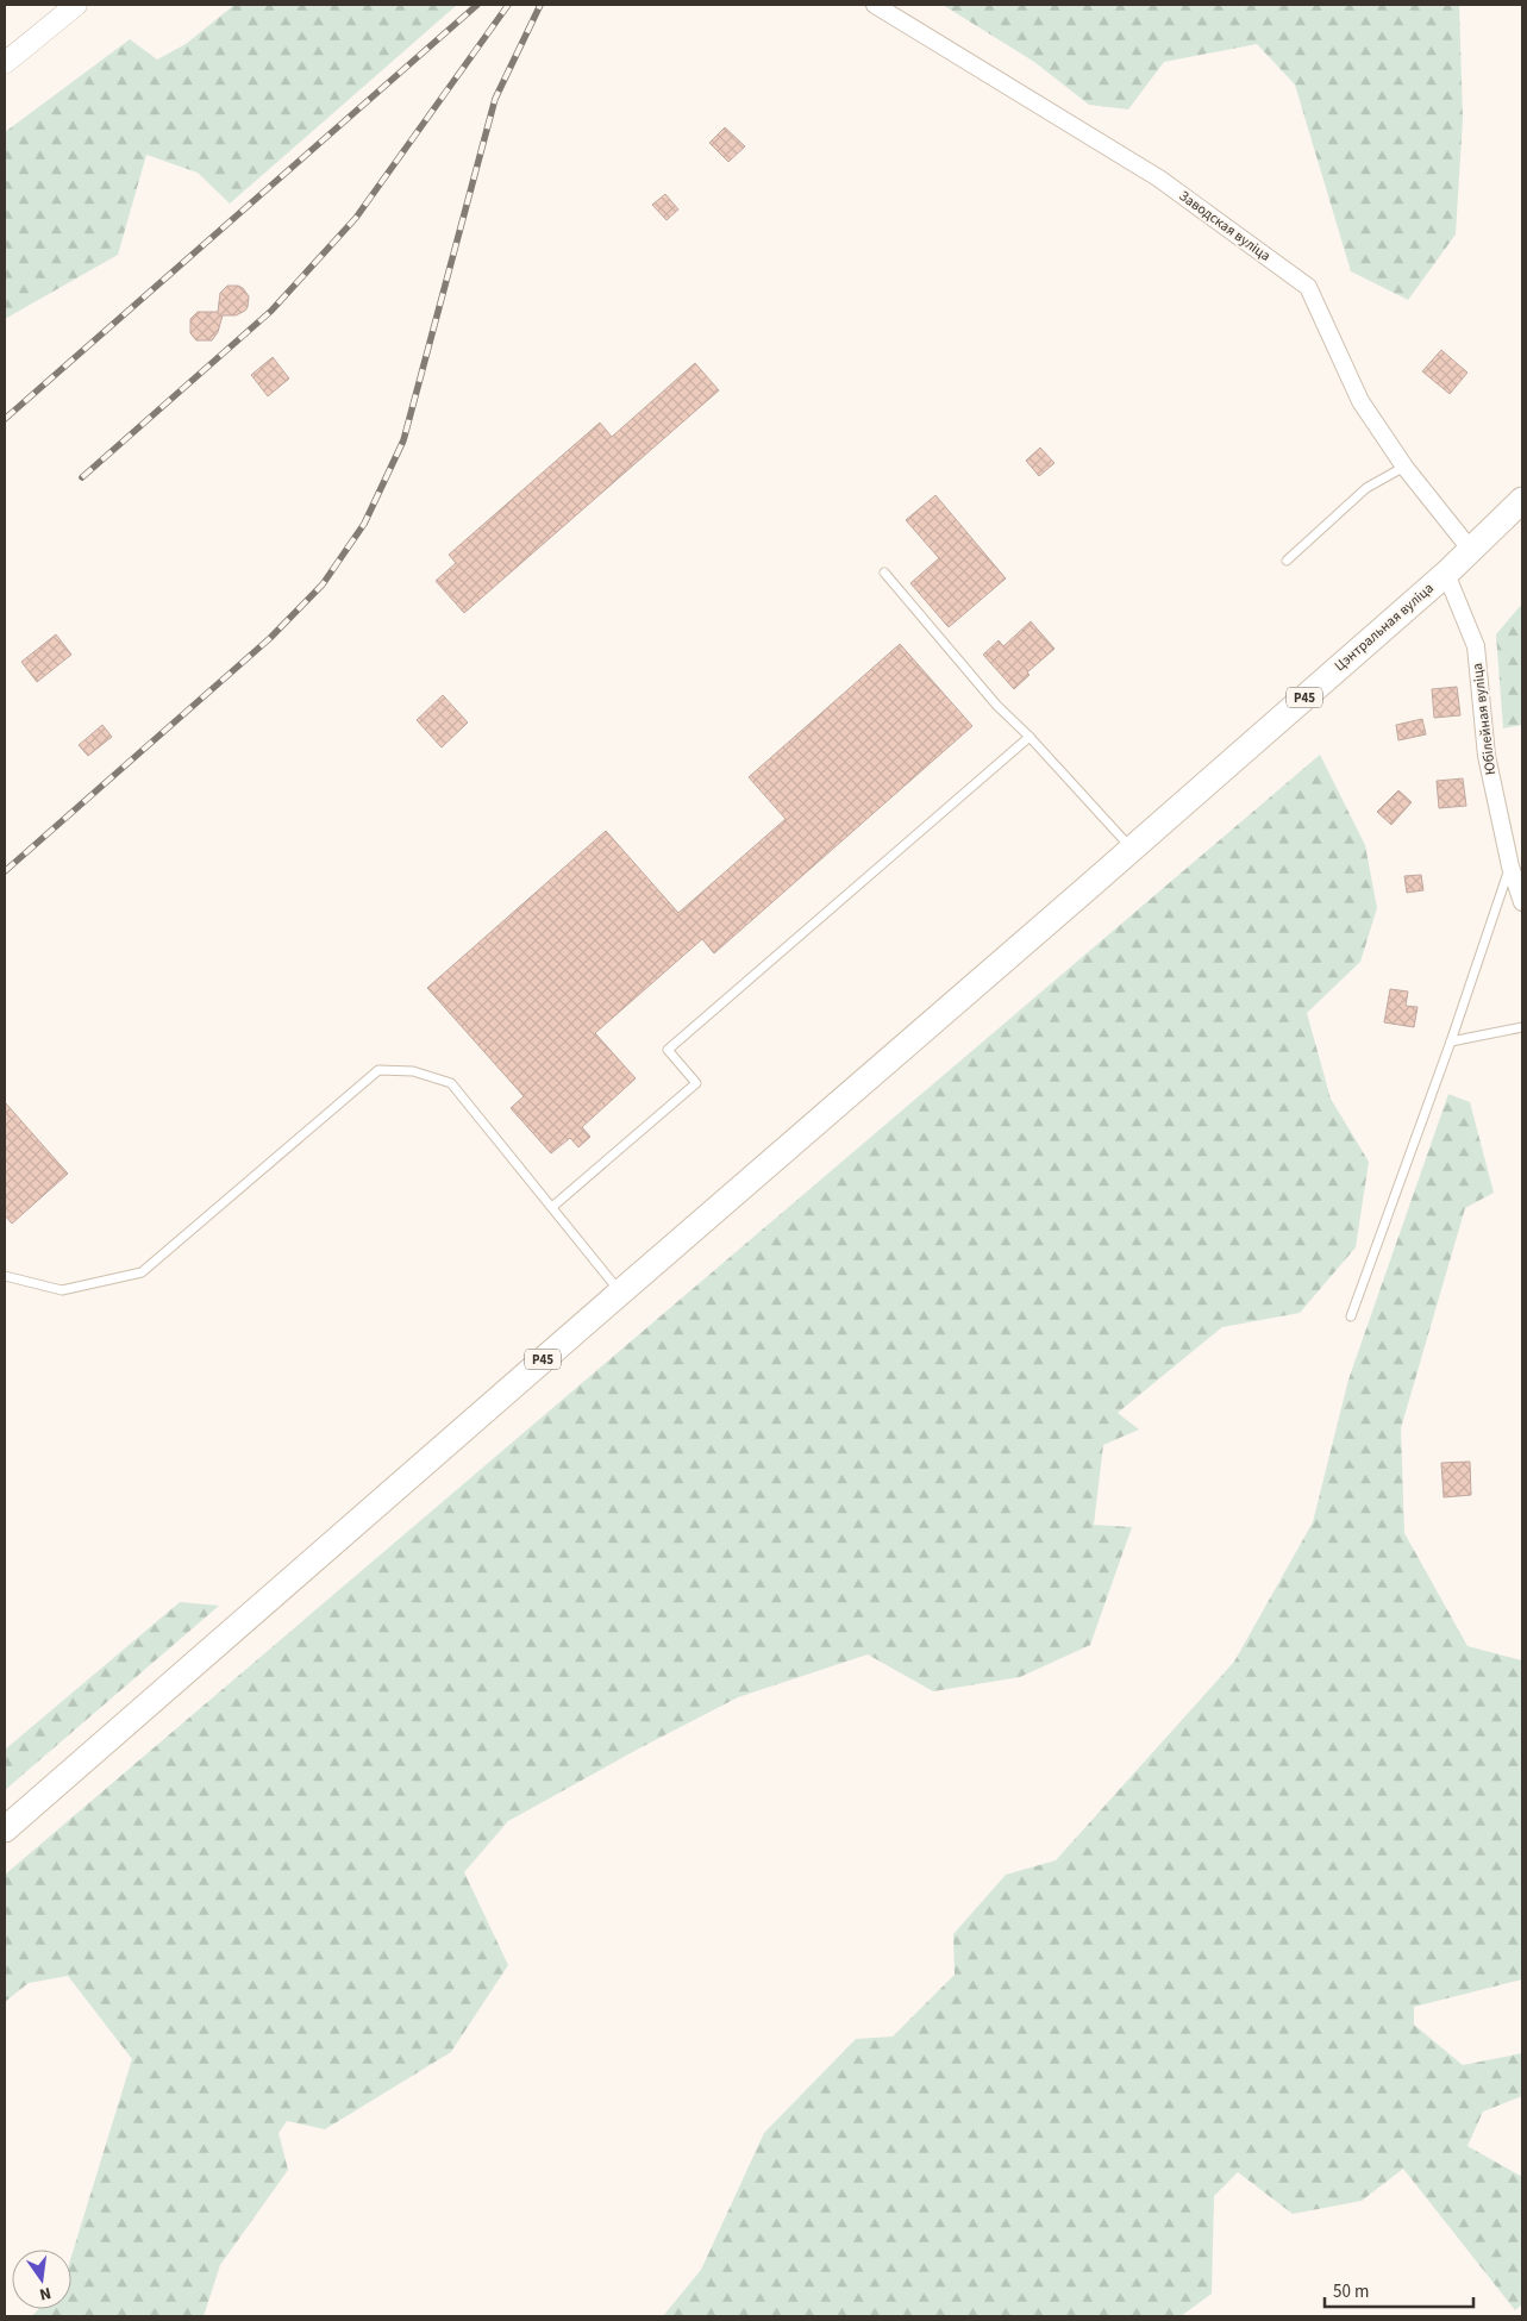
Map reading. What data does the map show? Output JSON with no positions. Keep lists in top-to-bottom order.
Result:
{
  "streets": {
    "main road": ["Цэнтральная вуліца", "Р45"],
    "street": ["Заводская вуліца", "Юбілейная вуліца"]
  },
  "crossings": [
    ["Заводская вуліца", "Цэнтральная вуліца"],
    ["Цэнтральная вуліца", "Р45"],
    ["Цэнтральная вуліца", "Юбілейная вуліца"]
  ],
  "scale_bar": "50 m",
  "north": "bottom"
}
